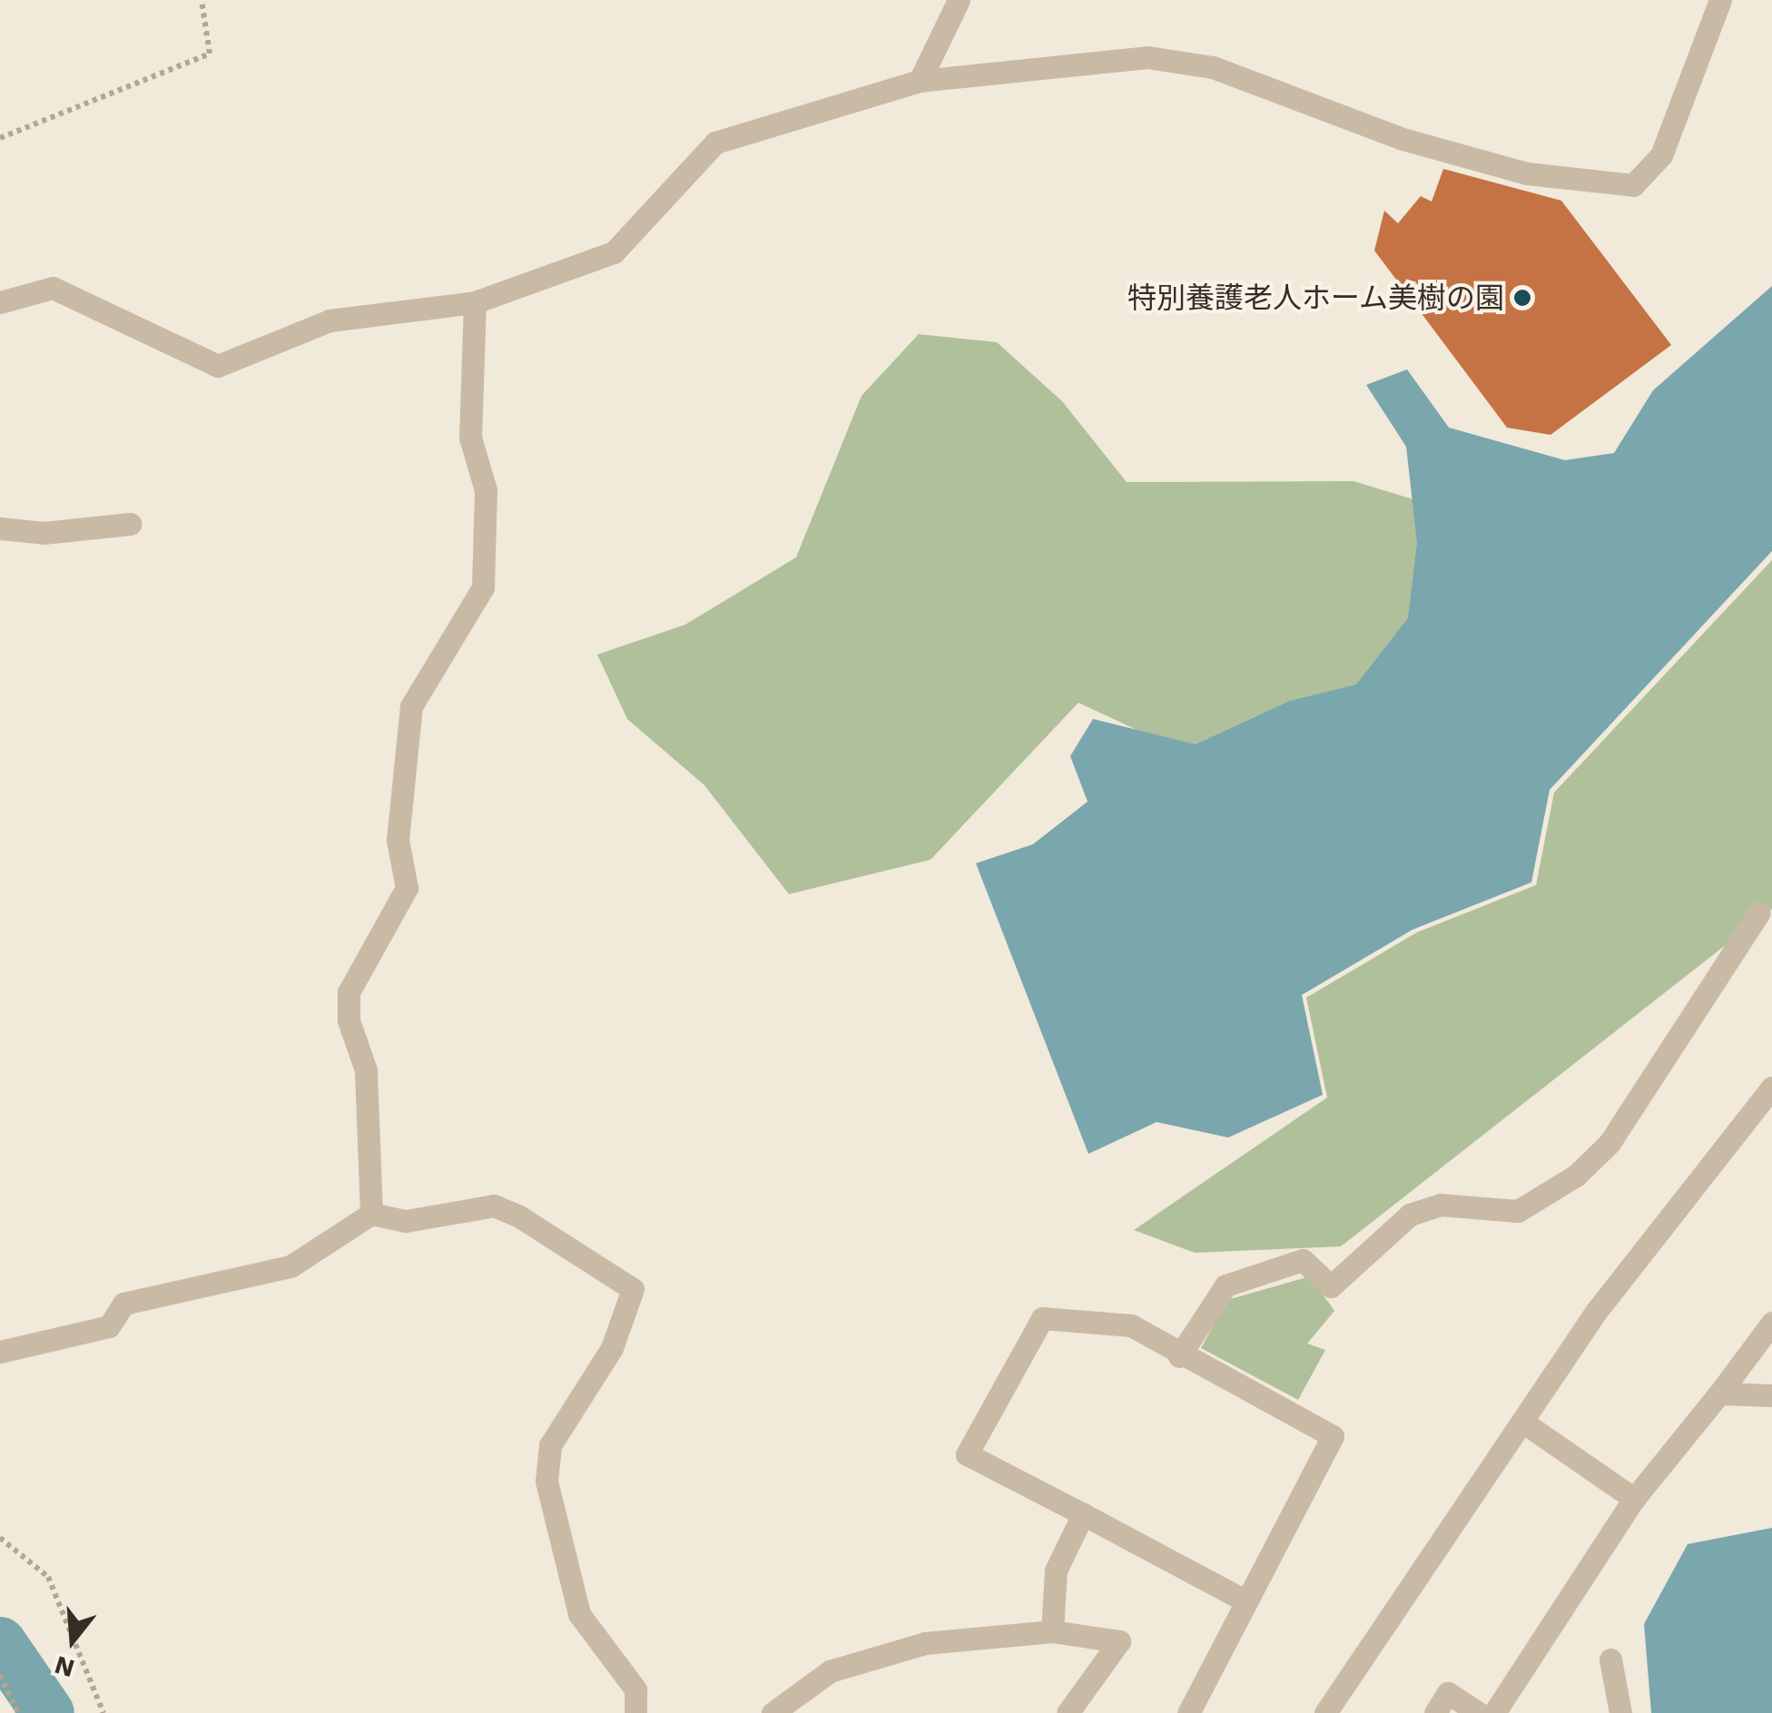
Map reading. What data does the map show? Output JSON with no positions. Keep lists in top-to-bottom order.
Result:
{
  "places": ["特別養護老人ホーム美樹の園"],
  "north": "bottom"
}
